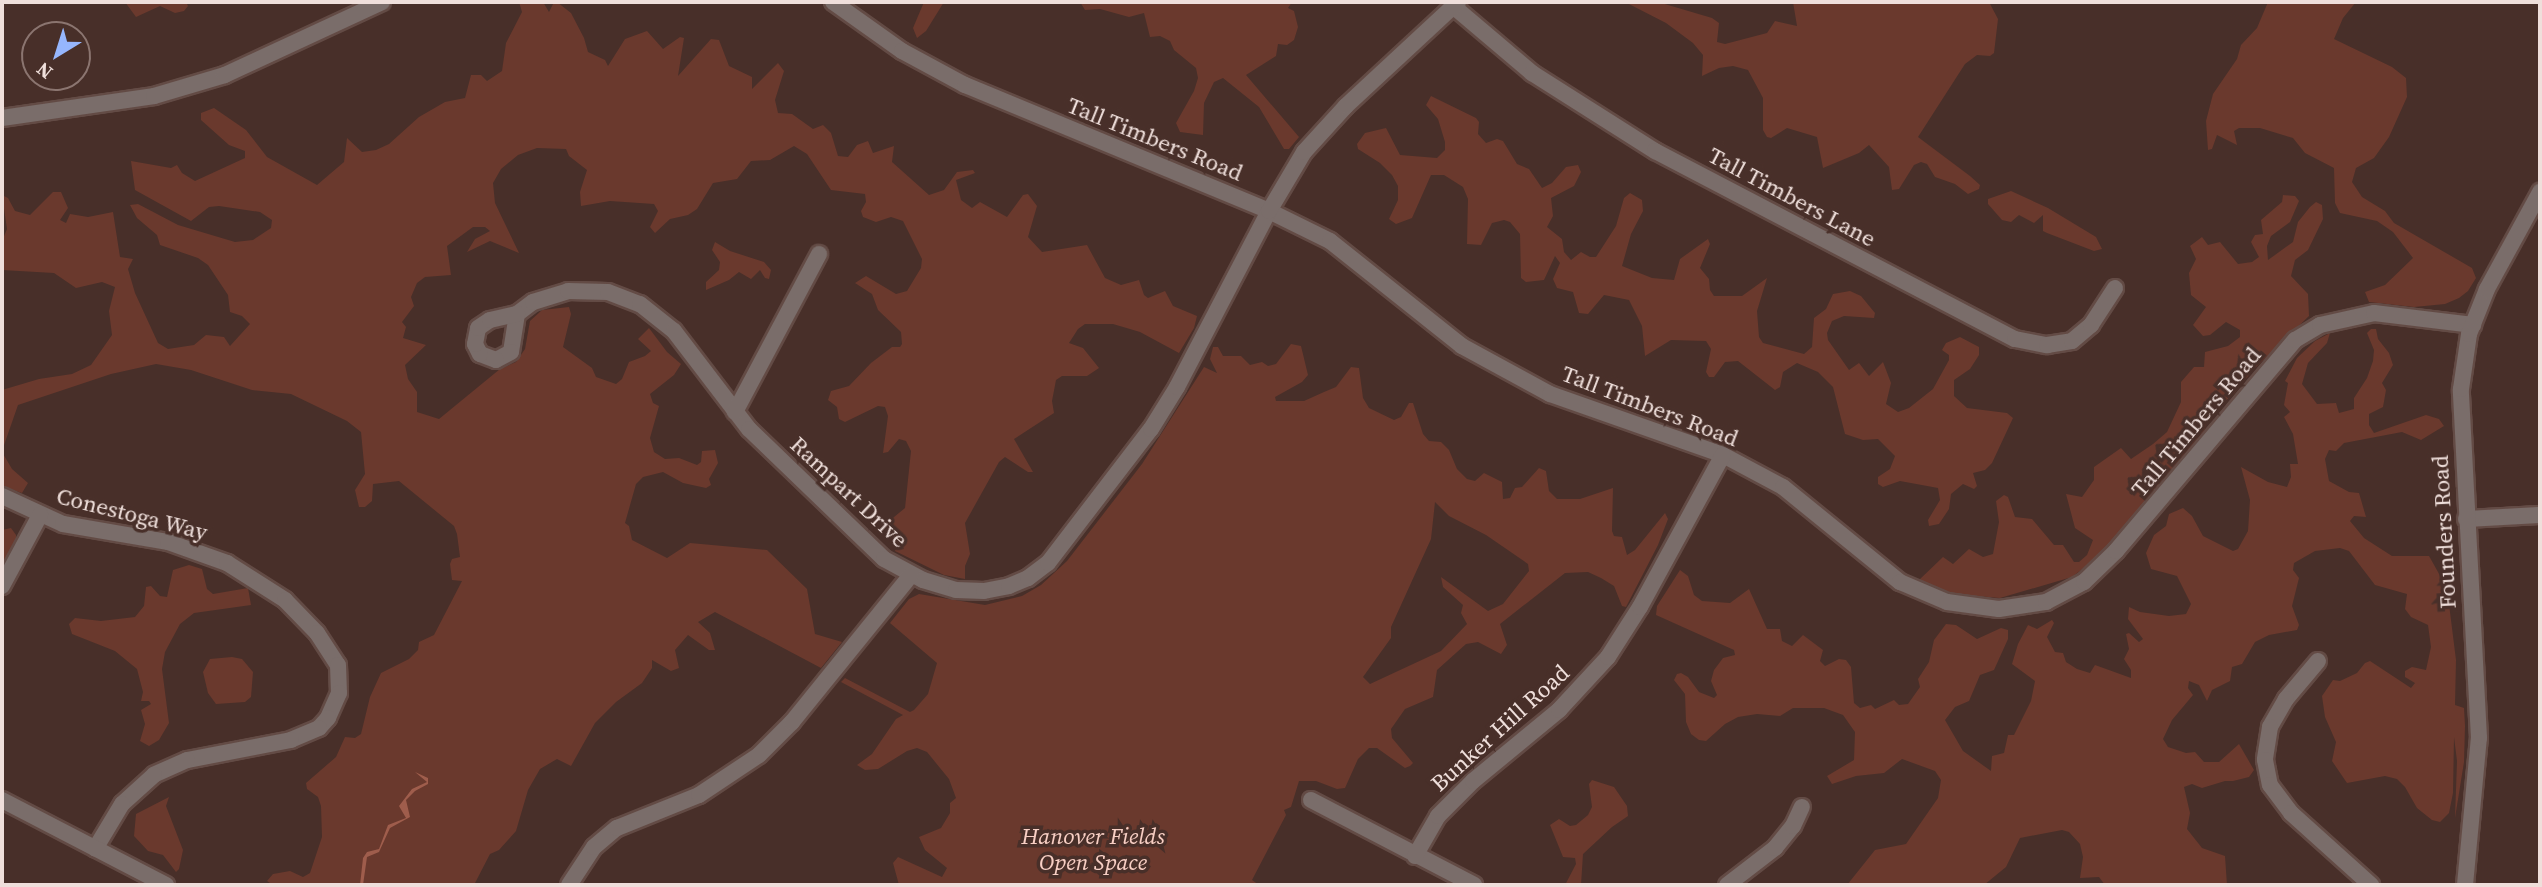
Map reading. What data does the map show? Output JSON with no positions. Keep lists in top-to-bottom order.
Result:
{
  "streets": {
    "street": [
      "Tall Timbers Road",
      "Tall Timbers Lane",
      "Rampart Drive",
      "Conestoga Way",
      "Founders Road",
      "Bunker Hill Road"
    ]
  },
  "crossings": [
    ["Tall Timbers Road", "Rampart Drive"],
    ["Tall Timbers Road", "Founders Road"],
    ["Tall Timbers Road", "Bunker Hill Road"],
    ["Tall Timbers Lane", "Rampart Drive"]
  ],
  "parks": ["Hanover Fields Open Space"],
  "north": "bottom left"
}
